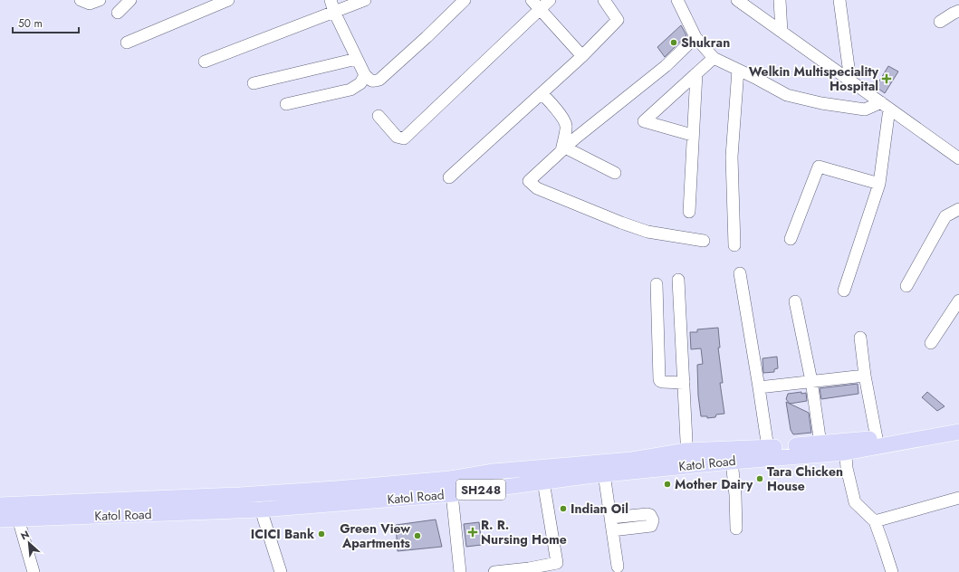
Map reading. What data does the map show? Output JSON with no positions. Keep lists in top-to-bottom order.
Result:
{
  "streets": {
    "main road": ["Katol Road", "SH248"]
  },
  "places": {
    "other": [
      "Shukran",
      "Tara Chicken House",
      "Mother Dairy",
      "Indian Oil",
      "ICICI Bank",
      "Green View Apartments"
    ],
    "health": ["Welkin Multispeciality Hospital", "R. R. Nursing Home"]
  },
  "scale_bar": "50 m",
  "north": "top left"
}
